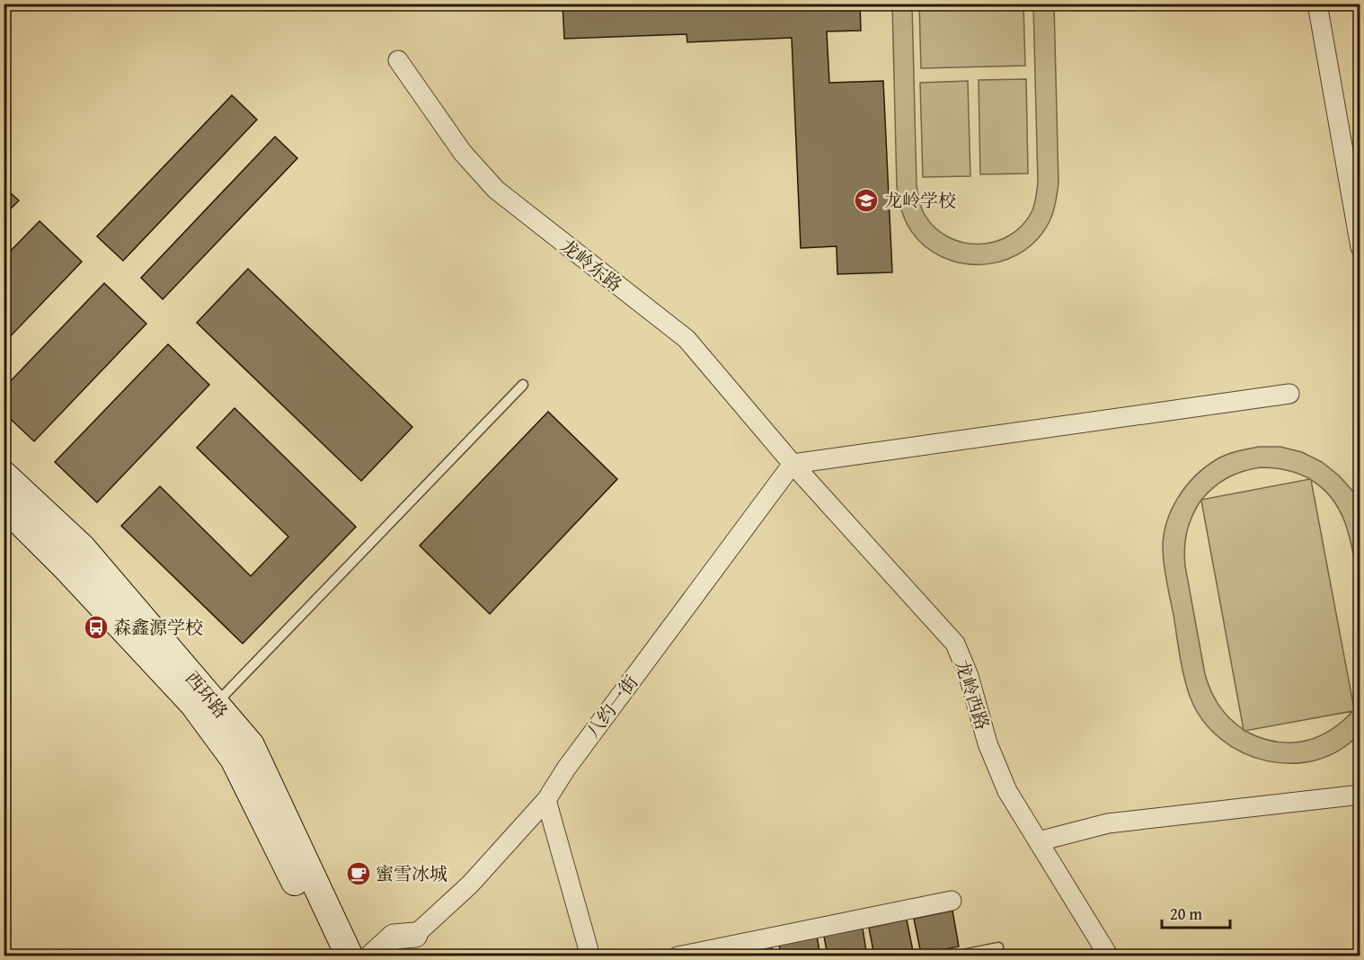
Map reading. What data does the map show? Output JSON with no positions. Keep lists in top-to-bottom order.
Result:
{
  "streets": {
    "main road": ["西环路"],
    "street": ["龙岭东路", "龙岭西路", "八约一街"]
  },
  "crossings": [
    ["龙岭东路", "龙岭西路"],
    ["龙岭东路", "八约一街"],
    ["龙岭西路", "八约一街"]
  ],
  "places": {
    "school or university": ["龙岭学校"],
    "bus stop": ["森鑫源学校"],
    "cafe": ["蜜雪冰城"]
  },
  "scale_bar": "20 m"
}
